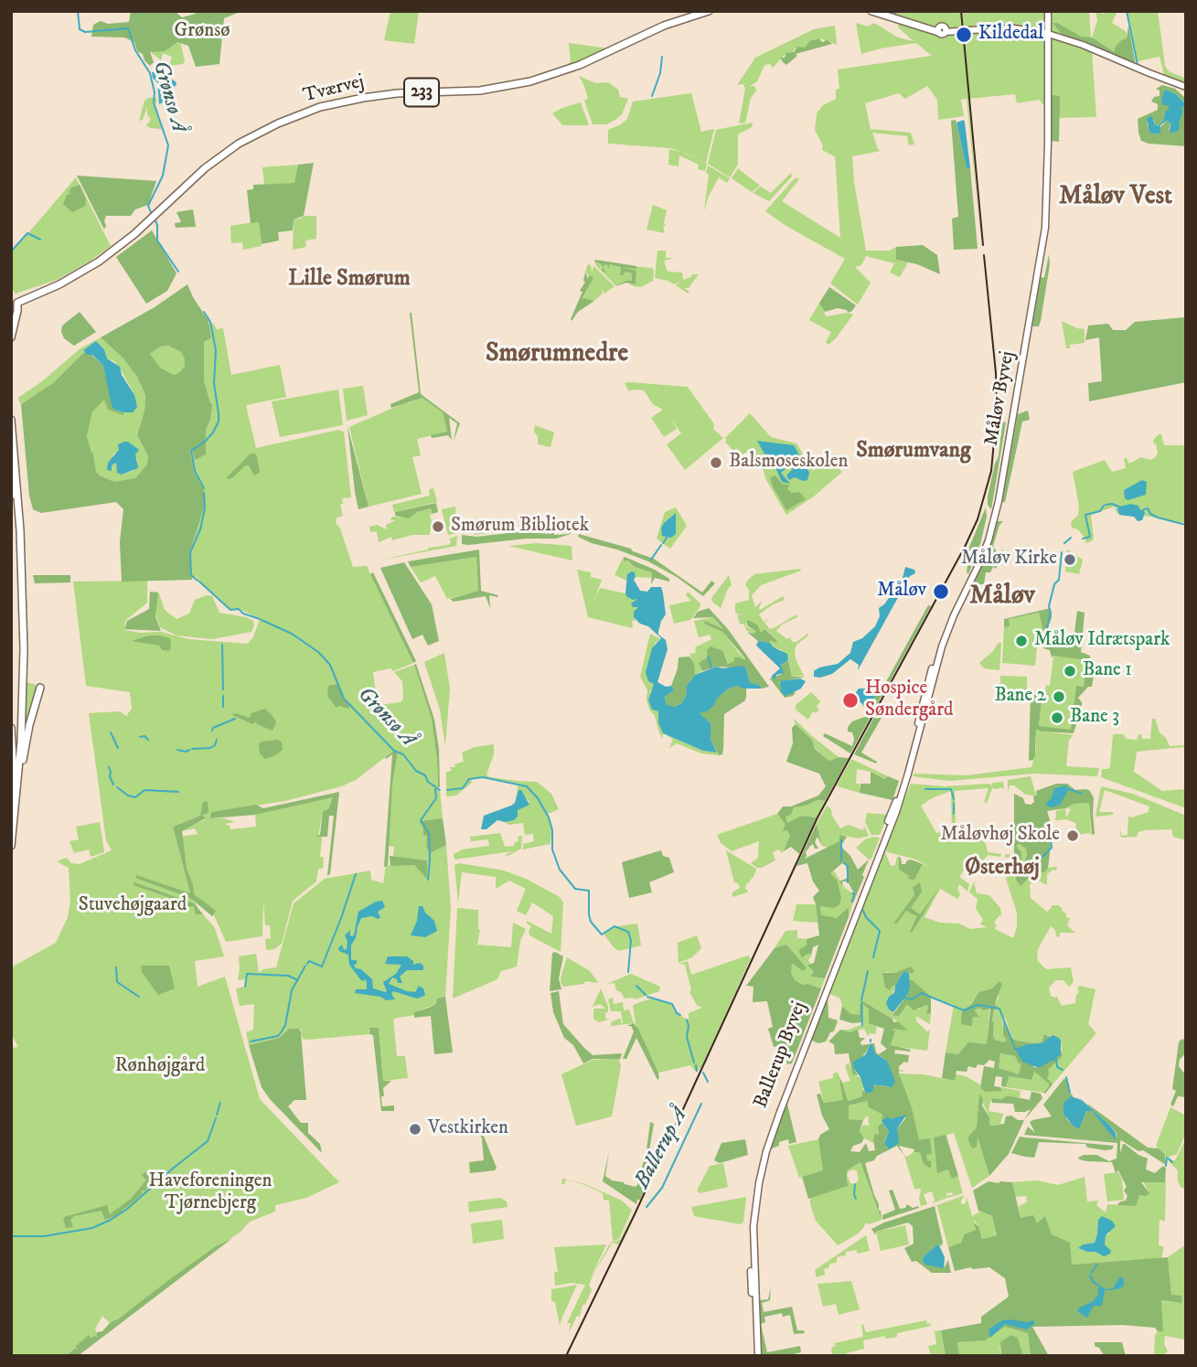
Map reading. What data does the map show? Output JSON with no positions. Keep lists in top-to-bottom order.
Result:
{
  "streets": {
    "highway": ["Tværvej", "233"],
    "main road": ["Måløv Byvej", "Ballerup Byvej"]
  },
  "crossings": [
    ["Måløv Byvej", "Ballerup Byvej"]
  ],
  "districts": [
    "Måløv Vest",
    "Lille Smørum",
    "Smørumnedre",
    "Smørumvang",
    "Måløv",
    "Østerhøj"
  ],
  "water": ["Grønsø Å", "Ballerup Å"],
  "parks": [
    "Grønsø",
    "Stuvehøjgaard",
    "Rønhøjgård",
    "Haveforeningen Tjørnebjerg"
  ],
  "places": [
    "Kildedal",
    "Balsmoseskolen",
    "Smørum Bibliotek",
    "Måløv Kirke",
    "Måløv",
    "Måløv Idrætspark",
    "Bane 1",
    "Bane 2",
    "Hospice Søndergård",
    "Bane 3",
    "Måløvhøj Skole",
    "Vestkirken"
  ]
}
